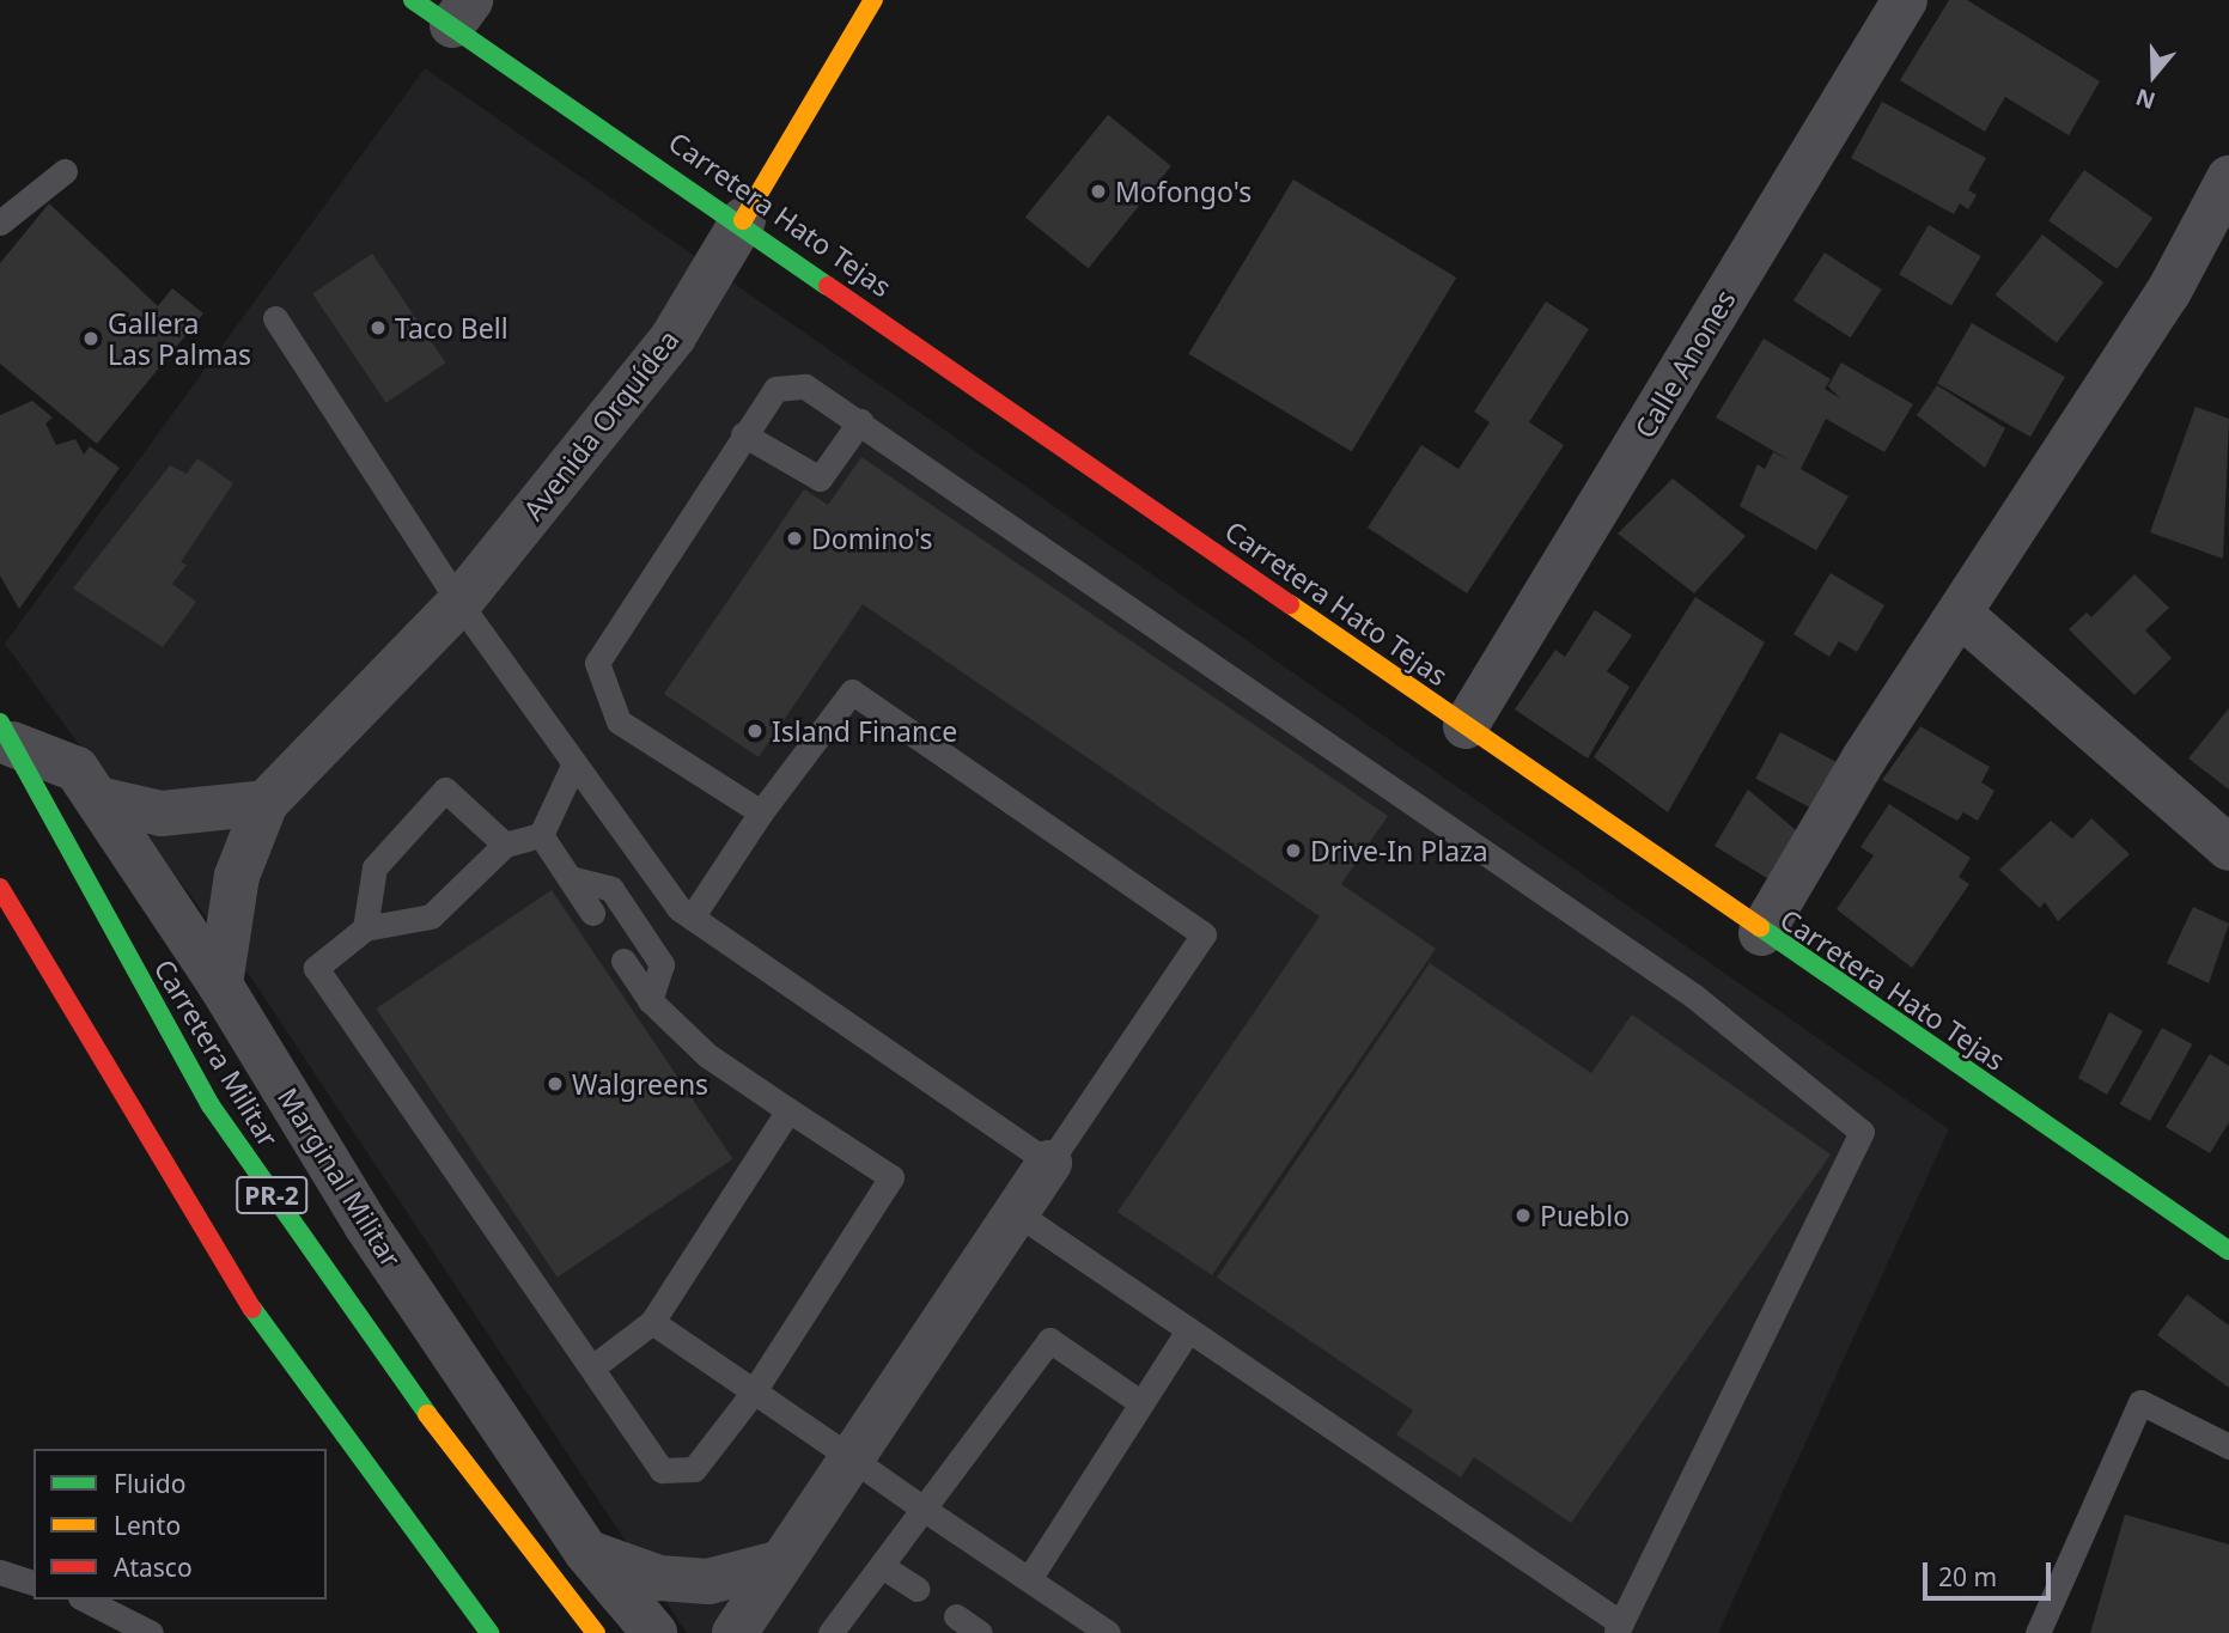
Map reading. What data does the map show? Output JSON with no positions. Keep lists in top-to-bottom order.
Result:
{
  "streets": {
    "street": [
      "Carretera Hato Tejas",
      "Calle Anones",
      "Avenida Orquídea",
      "Carretera Militar",
      "Marginal Militar",
      "PR-2"
    ]
  },
  "crossings": [
    ["Carretera Hato Tejas", "Calle Anones"],
    ["Carretera Hato Tejas", "Avenida Orquídea"],
    ["Carretera Militar", "Marginal Militar"]
  ],
  "places": [
    "Mofongo's",
    "Taco Bell",
    "Gallera Las Palmas",
    "Domino's",
    "Island Finance",
    "Drive-In Plaza",
    "Walgreens",
    "Pueblo"
  ],
  "legend": ["Fluido", "Lento", "Atasco"],
  "scale_bar": "20 m",
  "north": "bottom"
}
